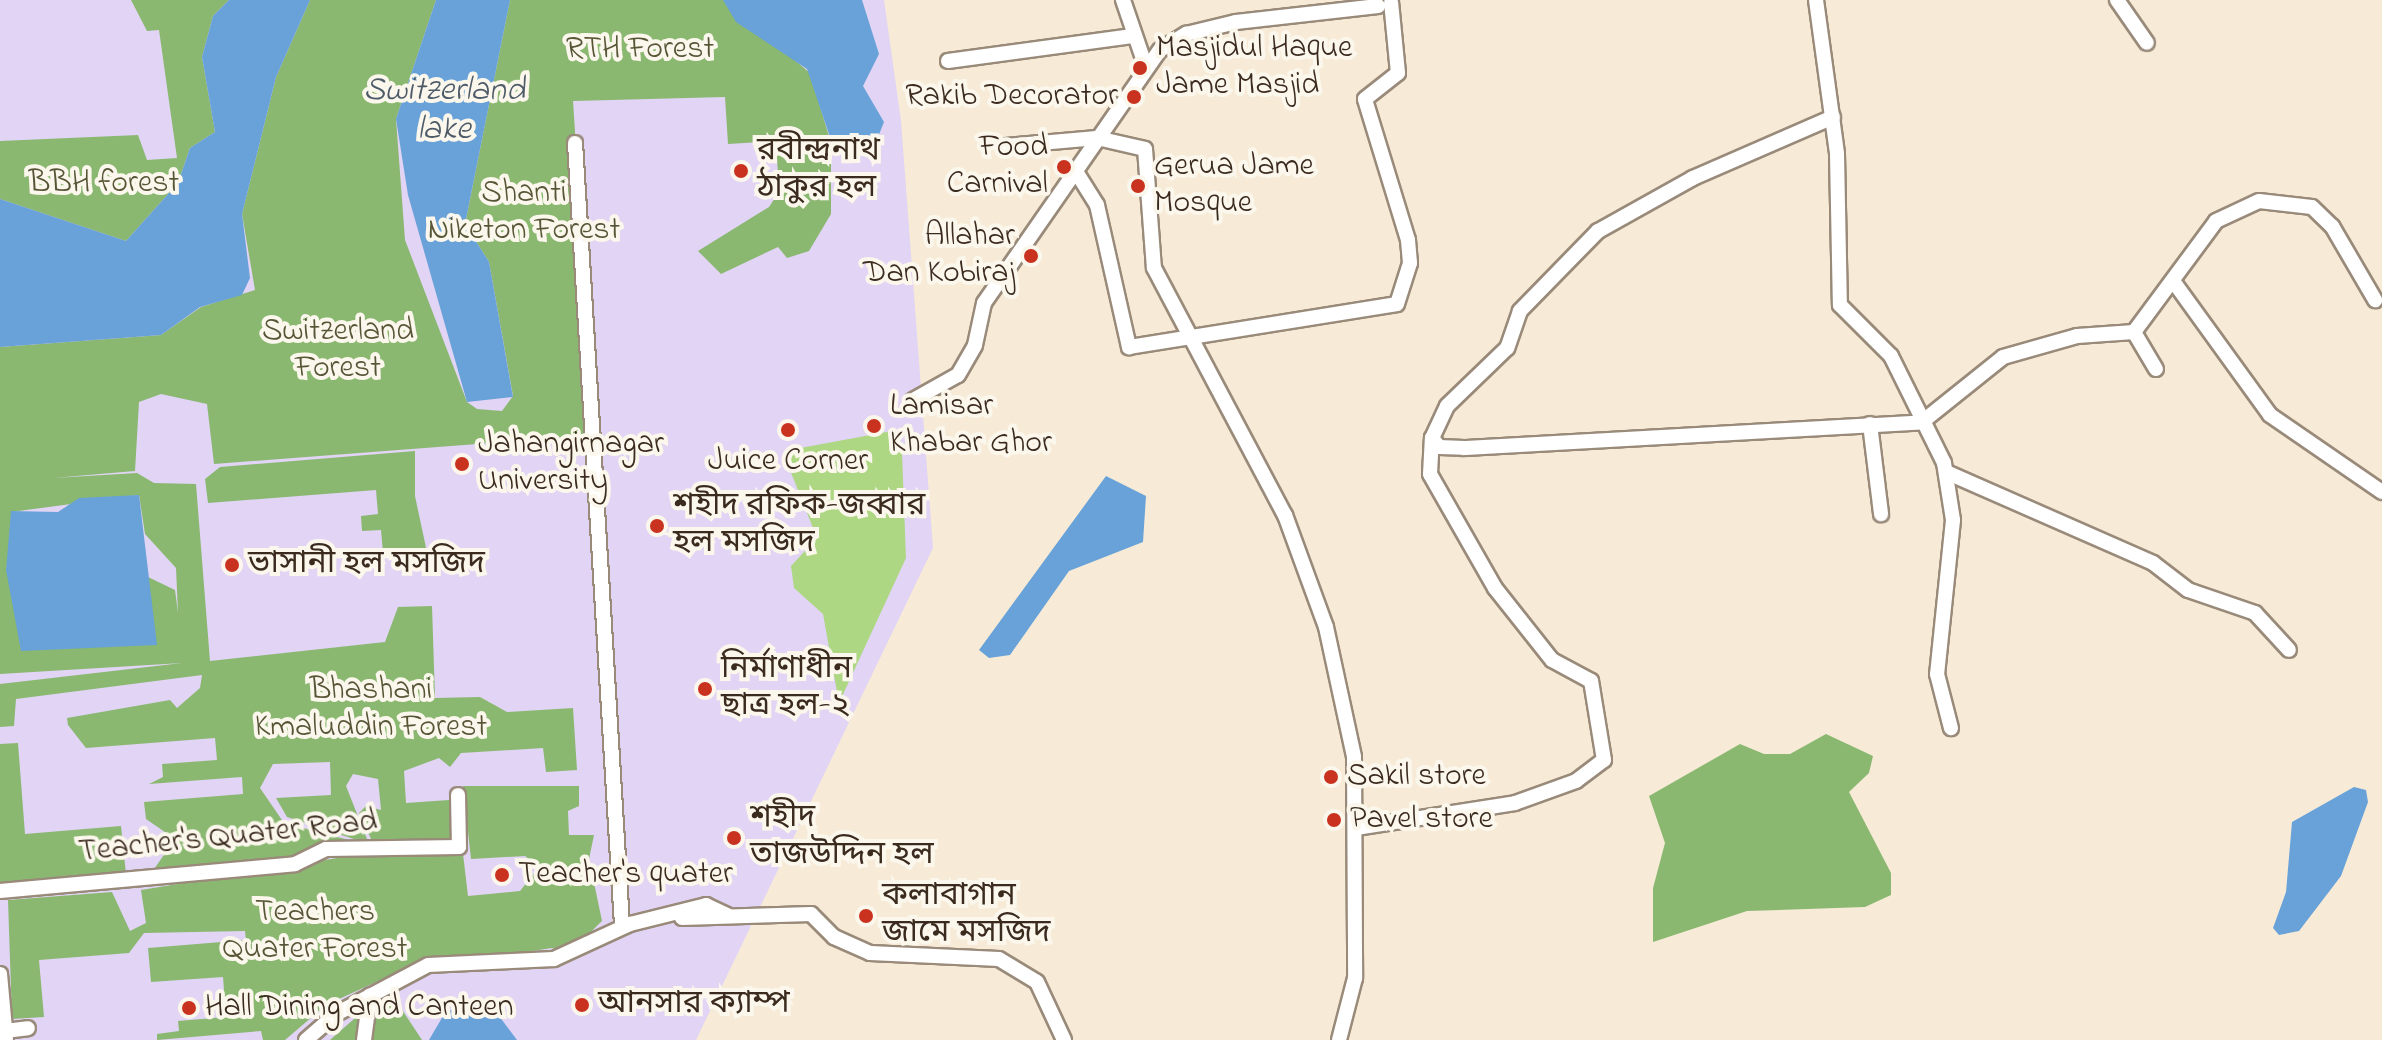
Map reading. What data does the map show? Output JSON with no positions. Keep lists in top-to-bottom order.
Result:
{
  "streets": {
    "street": ["Teacher's Quater Road"]
  },
  "water": ["Switzerland lake"],
  "parks": [
    "RTH Forest",
    "BBH forest",
    "Shanti Niketon Forest",
    "Switzerland Forest",
    "Bhashani Kmaluddin Forest",
    "Teachers Quater Forest"
  ],
  "places": [
    "Masjidul Haque Jame Masjid",
    "Rakib Decorator",
    "Food Carnival",
    "রবীন্দ্রনাথ ঠাকুর হল",
    "Gerua Jame Mosque",
    "Allahar Dan Kobiraj",
    "Lamisar Khabar Ghor",
    "Juice Corner",
    "Jahangirnagar University",
    "শহীদ রফিক-জব্বার হল মসজিদ",
    "ভাসানী হল মসজিদ",
    "নির্মাণাধীন ছাত্র হল-২",
    "Sakil store",
    "Pavel store",
    "শহীদ তাজউদ্দিন হল",
    "Teacher's quater",
    "কলাবাগান জামে মসজিদ",
    "আনসার ক্যাম্প",
    "Hall Dining and Canteen"
  ]
}
